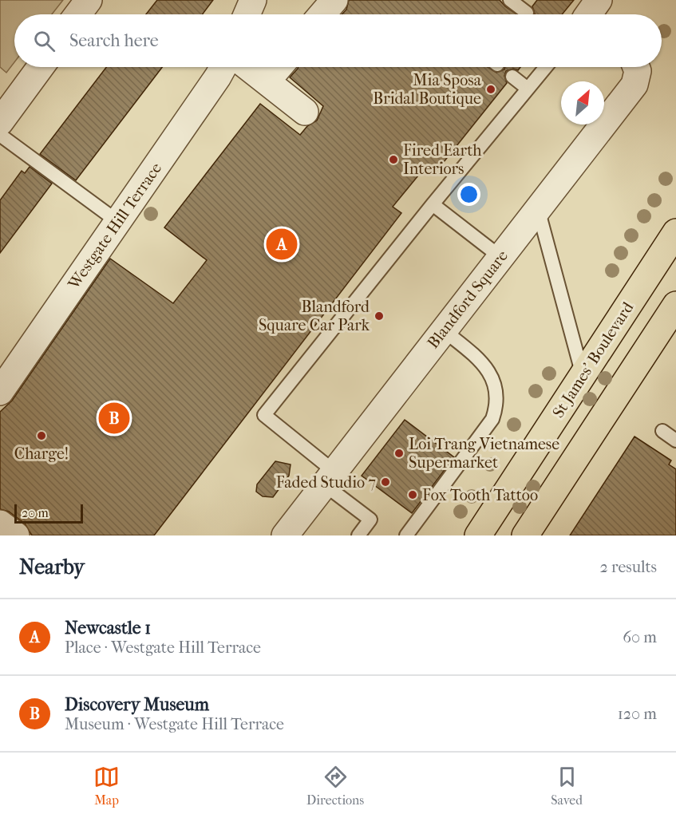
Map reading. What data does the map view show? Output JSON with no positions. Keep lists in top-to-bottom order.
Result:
{
  "streets": {
    "main road": ["St James' Boulevard"],
    "street": ["Westgate Hill Terrace", "Blandford Square"]
  },
  "places": [
    "Mia Sposa Bridal Boutique",
    "Fired Earth Interiors",
    "Blandford Square Car Park",
    "Charge!",
    "Loi Trang Vietnamese Supermarket",
    "Faded Studio 7",
    "Fox Tooth Tattoo"
  ],
  "scale_bar": "20 m",
  "north": "top right",
  "page": {
    "search": "Search here",
    "pins": ["A", "B"],
    "scale": "20 m",
    "heading": ["Nearby", "2 results"],
    "list": [
      {
        "mark": "A",
        "name": "Newcastle 1",
        "note": "Place · Westgate Hill Terrace",
        "value": "60 m"
      },
      {
        "mark": "B",
        "name": "Discovery Museum",
        "note": "Museum · Westgate Hill Terrace",
        "value": "120 m"
      }
    ],
    "nav": ["Map", "Directions", "Saved"]
  }
}
